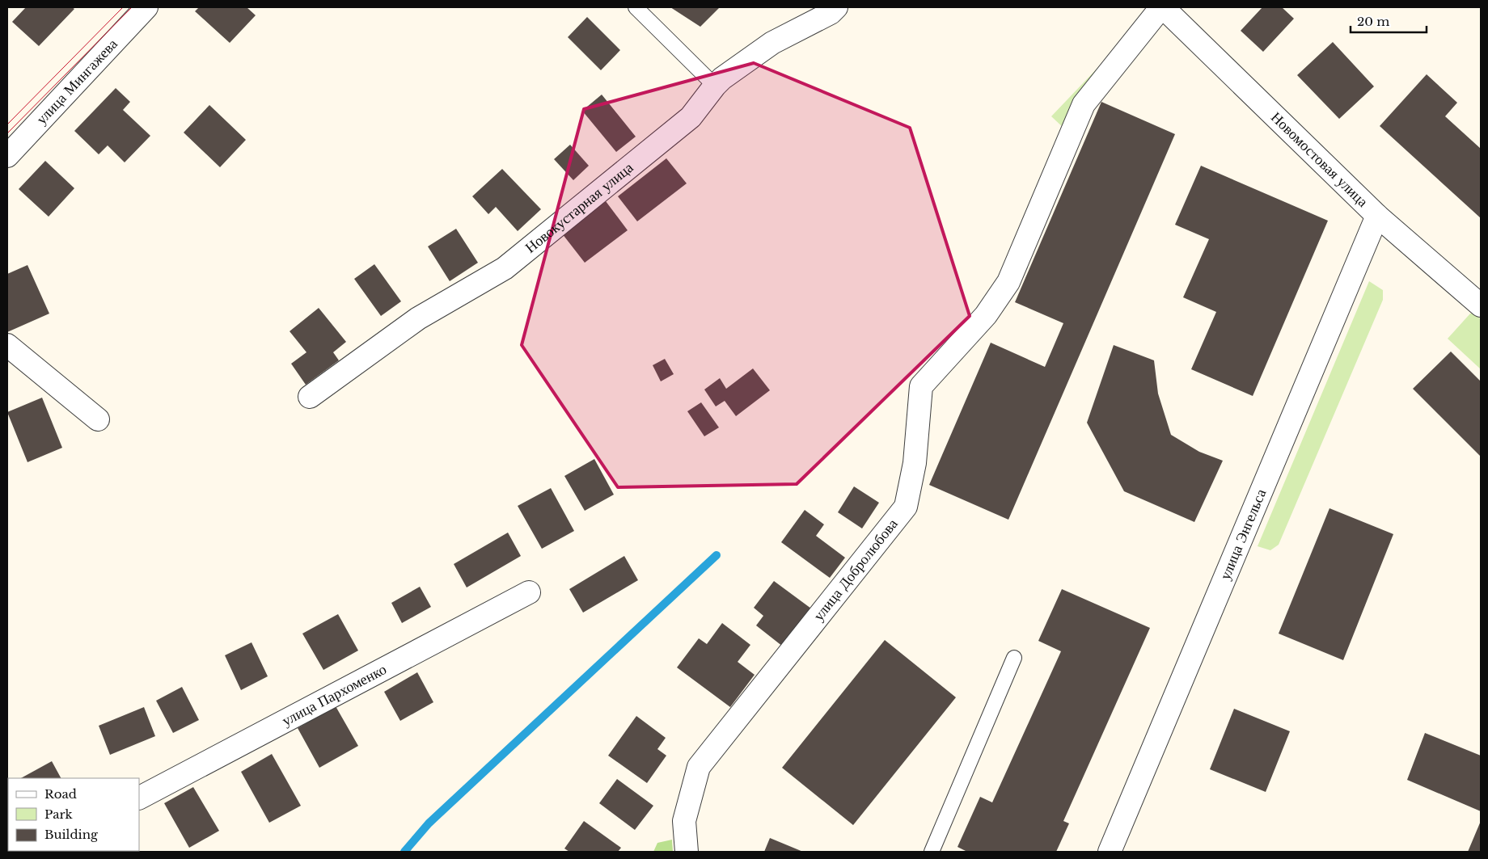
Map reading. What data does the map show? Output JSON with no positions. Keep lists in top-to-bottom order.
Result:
{
  "streets": {
    "street": [
      "улица Мингажева",
      "Новомостовая улица",
      "Новокустарная улица",
      "улица Энгельса",
      "улица Добролюбова",
      "улица Пархоменко"
    ]
  },
  "crossings": [
    ["Новомостовая улица", "улица Энгельса"],
    ["Новомостовая улица", "улица Добролюбова"]
  ],
  "legend": ["Road", "Park", "Building"],
  "scale_bar": "20 m"
}
